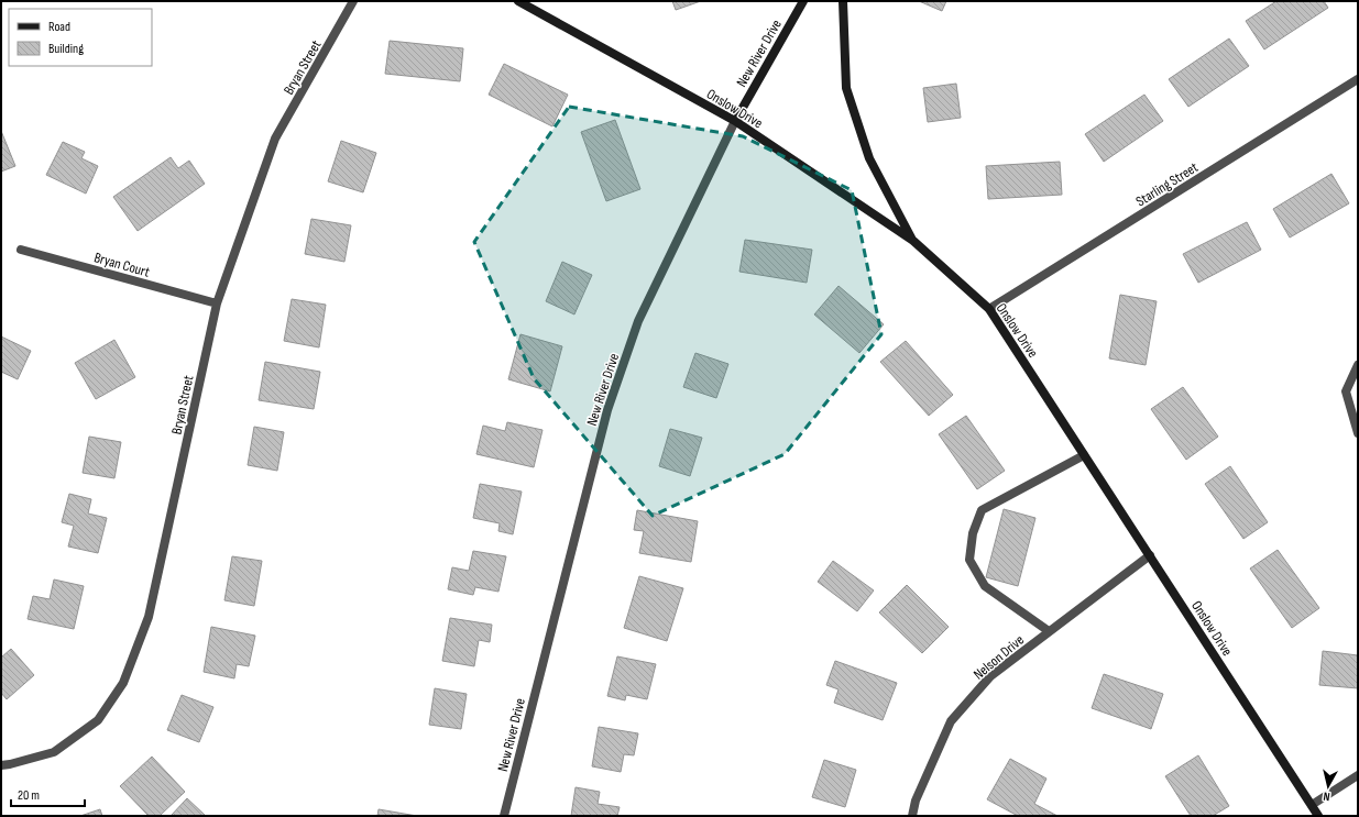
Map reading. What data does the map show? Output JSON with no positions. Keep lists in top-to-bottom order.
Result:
{
  "streets": {
    "street": [
      "New River Drive",
      "Bryan Street",
      "Onslow Drive",
      "Starling Street",
      "Bryan Court",
      "Nelson Drive"
    ]
  },
  "crossings": [
    ["New River Drive", "Onslow Drive"],
    ["Bryan Street", "Bryan Court"],
    ["Onslow Drive", "Starling Street"],
    ["Onslow Drive", "Nelson Drive"]
  ],
  "legend": ["Road", "Building"],
  "scale_bar": "20 m",
  "north": "bottom"
}
